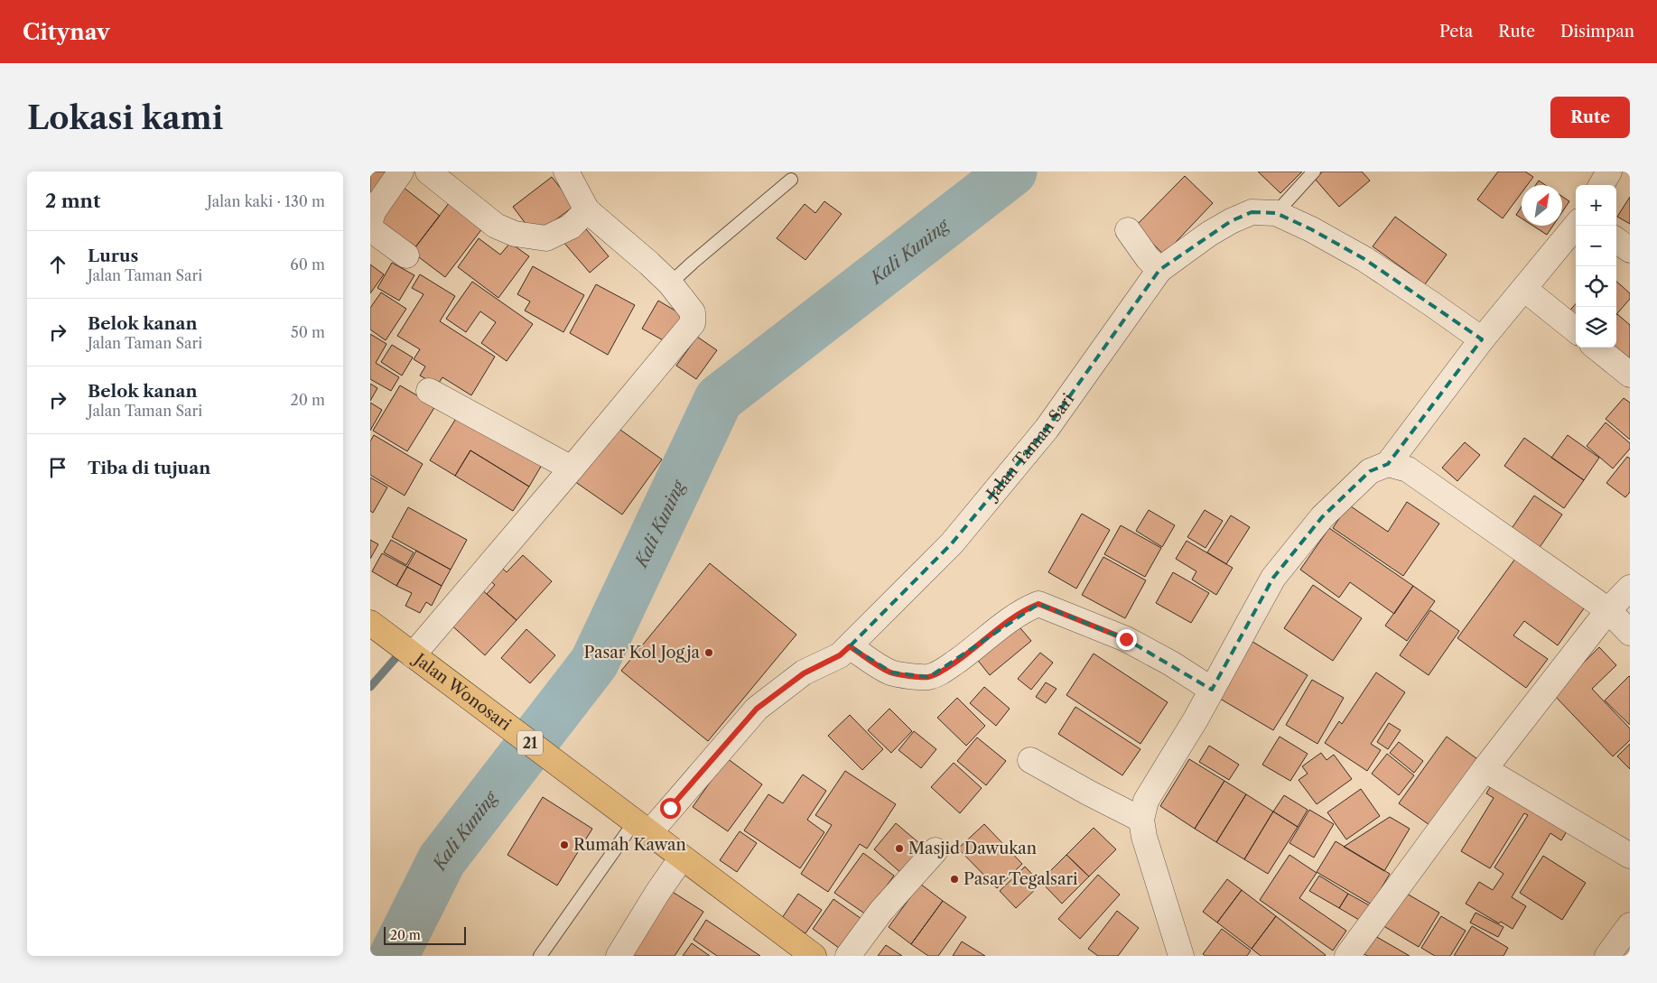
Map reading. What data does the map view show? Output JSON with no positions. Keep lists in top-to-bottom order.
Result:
{
  "streets": {
    "highway": ["Jalan Wonosari", "21"],
    "street": ["Jalan Taman Sari"]
  },
  "crossings": [
    ["Jalan Taman Sari", "Jalan Wonosari"]
  ],
  "water": ["Kali Kuning"],
  "places": [
    "Pasar Kol Jogja",
    "Rumah Kawan",
    "Masjid Dawukan",
    "Pasar Tegalsari"
  ],
  "scale_bar": "20 m",
  "north": "top right",
  "page": {
    "header": "Citynav",
    "nav": ["Peta", "Rute", "Disimpan"],
    "buttons": "Rute",
    "title": "Lokasi kami",
    "heading": ["2 mnt", "Jalan kaki · 130 m"],
    "map_buttons": ["+", "−"],
    "list": [
      ["Lurus", "Jalan Taman Sari", "60 m"],
      ["Belok kanan", "Jalan Taman Sari", "50 m"],
      ["Belok kanan", "Jalan Taman Sari", "20 m"],
      "Tiba di tujuan"
    ],
    "scale": "20 m"
  }
}
